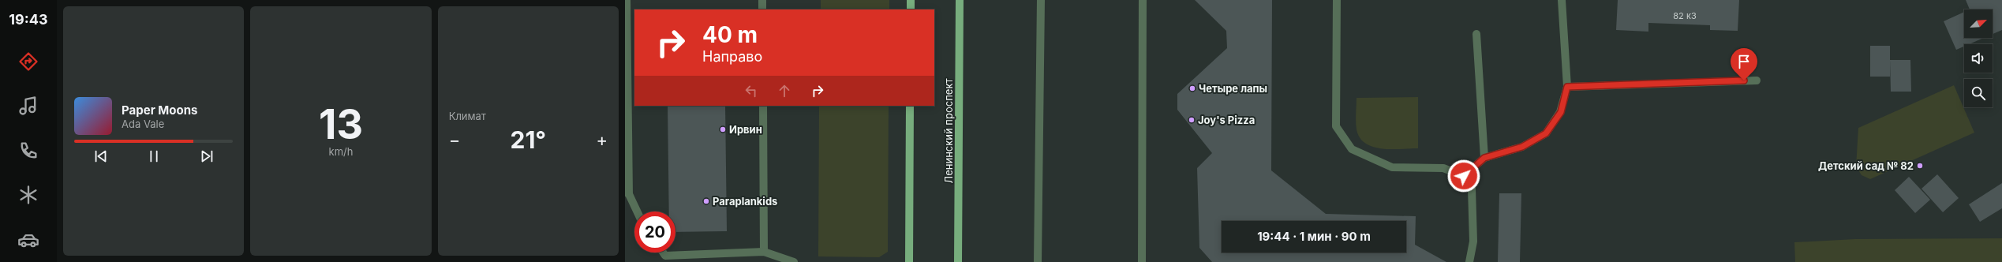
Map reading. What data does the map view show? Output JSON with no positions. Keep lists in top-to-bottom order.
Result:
{
  "streets": {
    "main road": ["Ленинский проспект"]
  },
  "places": [
    "Четыре лапы",
    "Joy's Pizza",
    "Ирвин",
    "Детский сад № 82",
    "Paraplankids"
  ],
  "house_numbers": ["82 к3"],
  "north": "top right",
  "page": {
    "tabs": "19:43",
    "tile": [
      ["13", "km/h"],
      "Климат"
    ],
    "turn": ["40 m", "Направо"],
    "song": ["Paper Moons", "Ada Vale"],
    "heat": ["−", "21°", "+"],
    "limit": "20",
    "trip": "19:44 · 1 мин · 90 m"
  }
}
